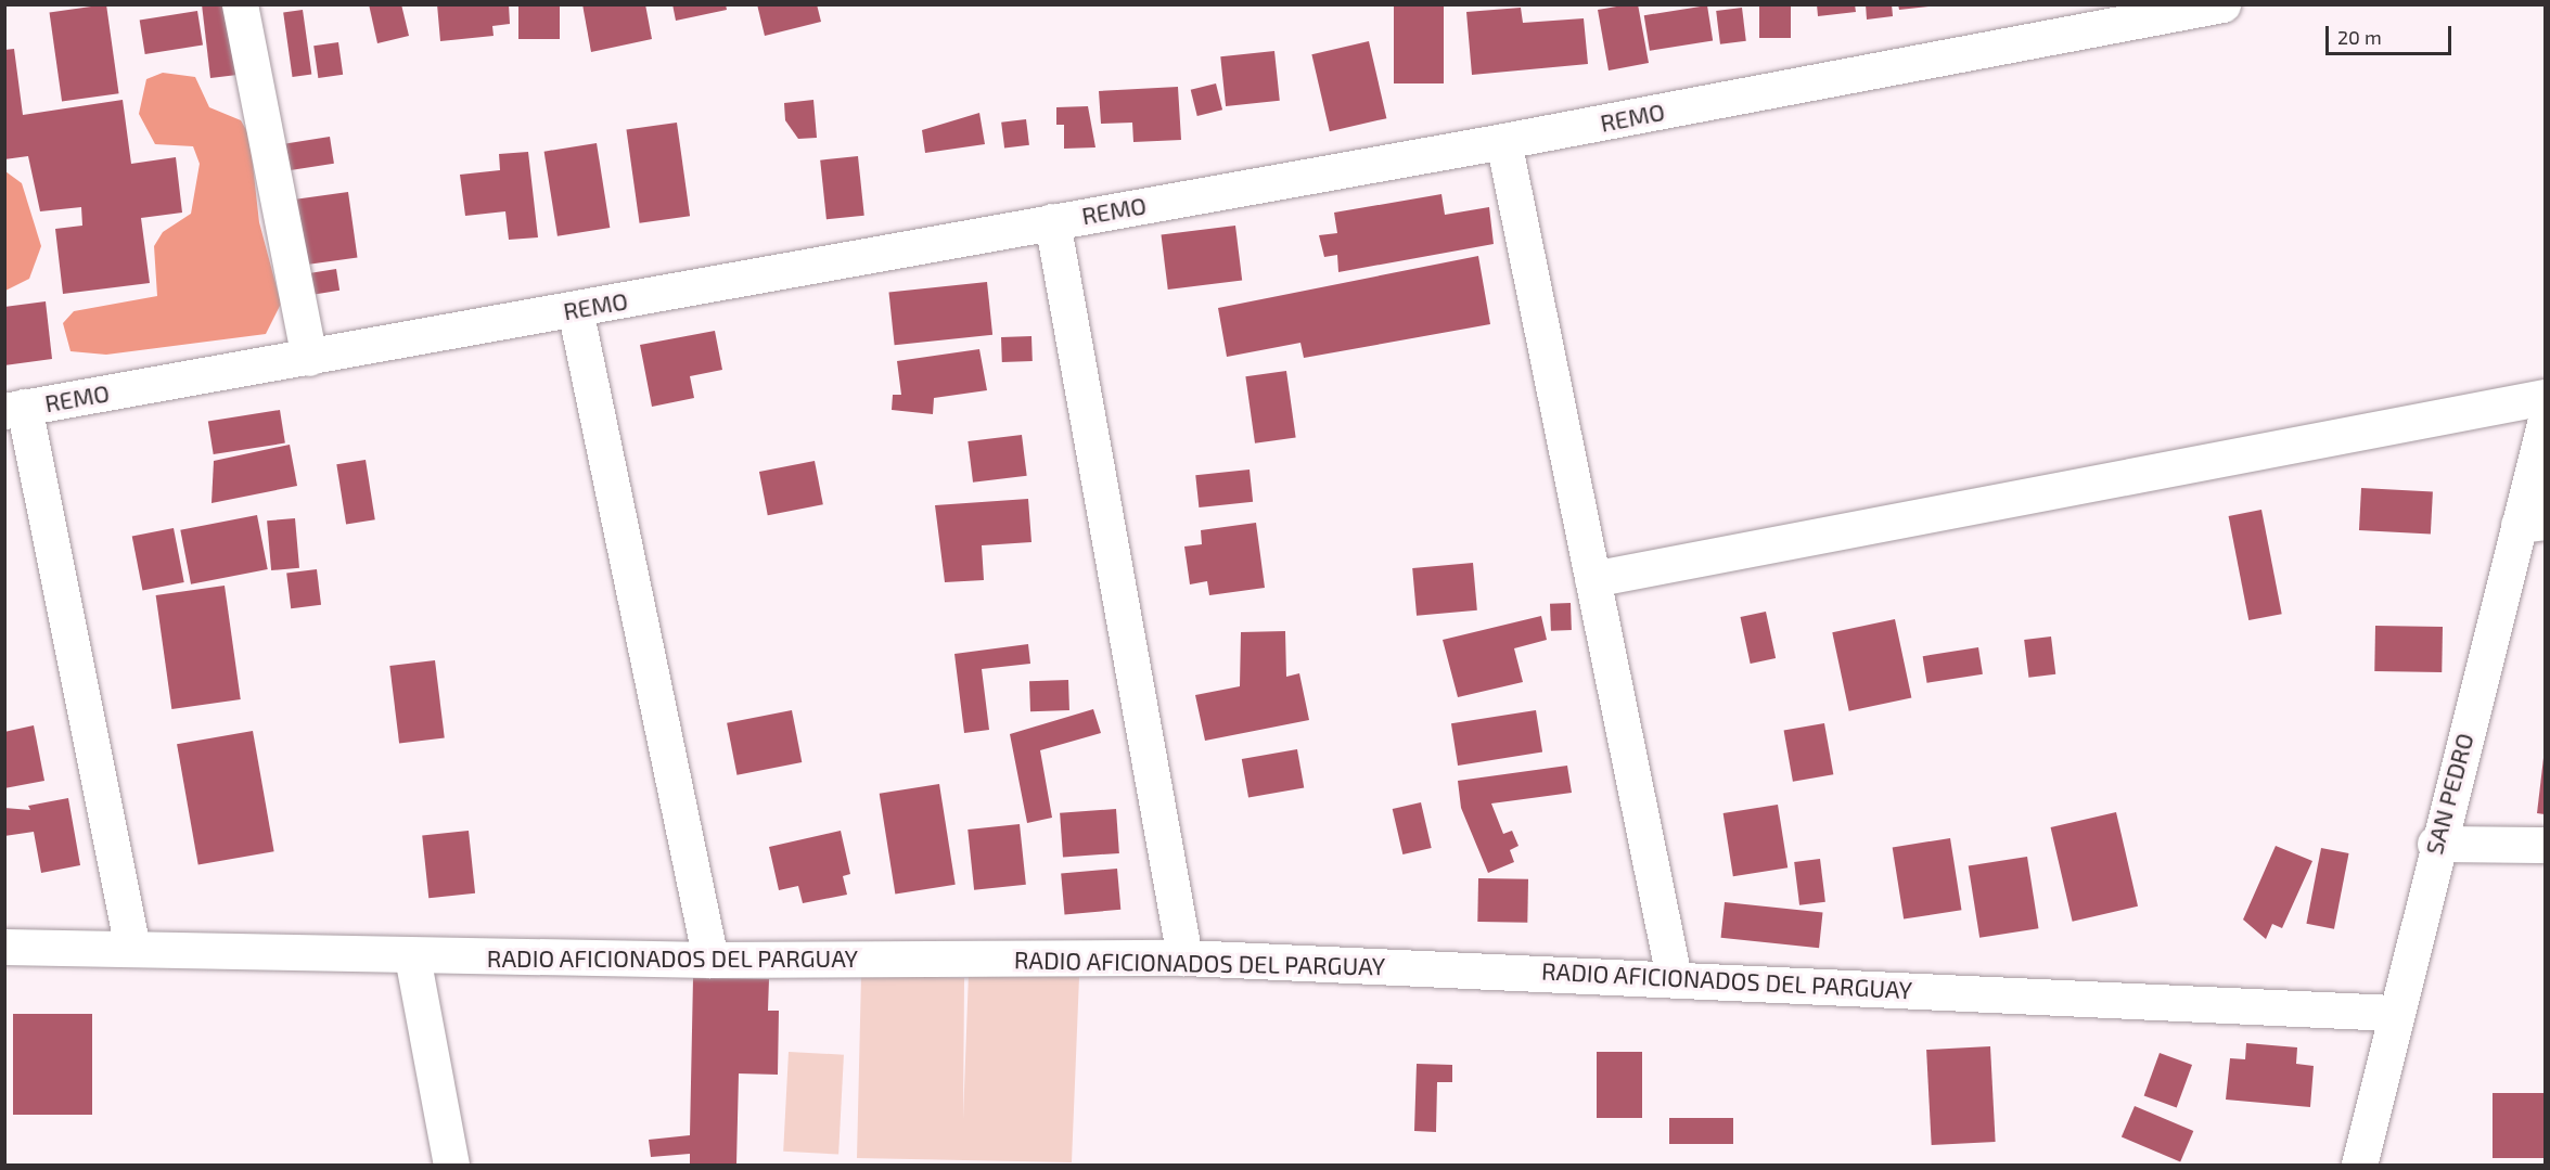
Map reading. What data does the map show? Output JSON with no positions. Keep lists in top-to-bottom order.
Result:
{
  "streets": {
    "street": ["REMO", "SAN PEDRO", "RADIO AFICIONADOS DEL PARGUAY"]
  },
  "crossings": [
    ["SAN PEDRO", "RADIO AFICIONADOS DEL PARGUAY"]
  ],
  "scale_bar": "20 m"
}
